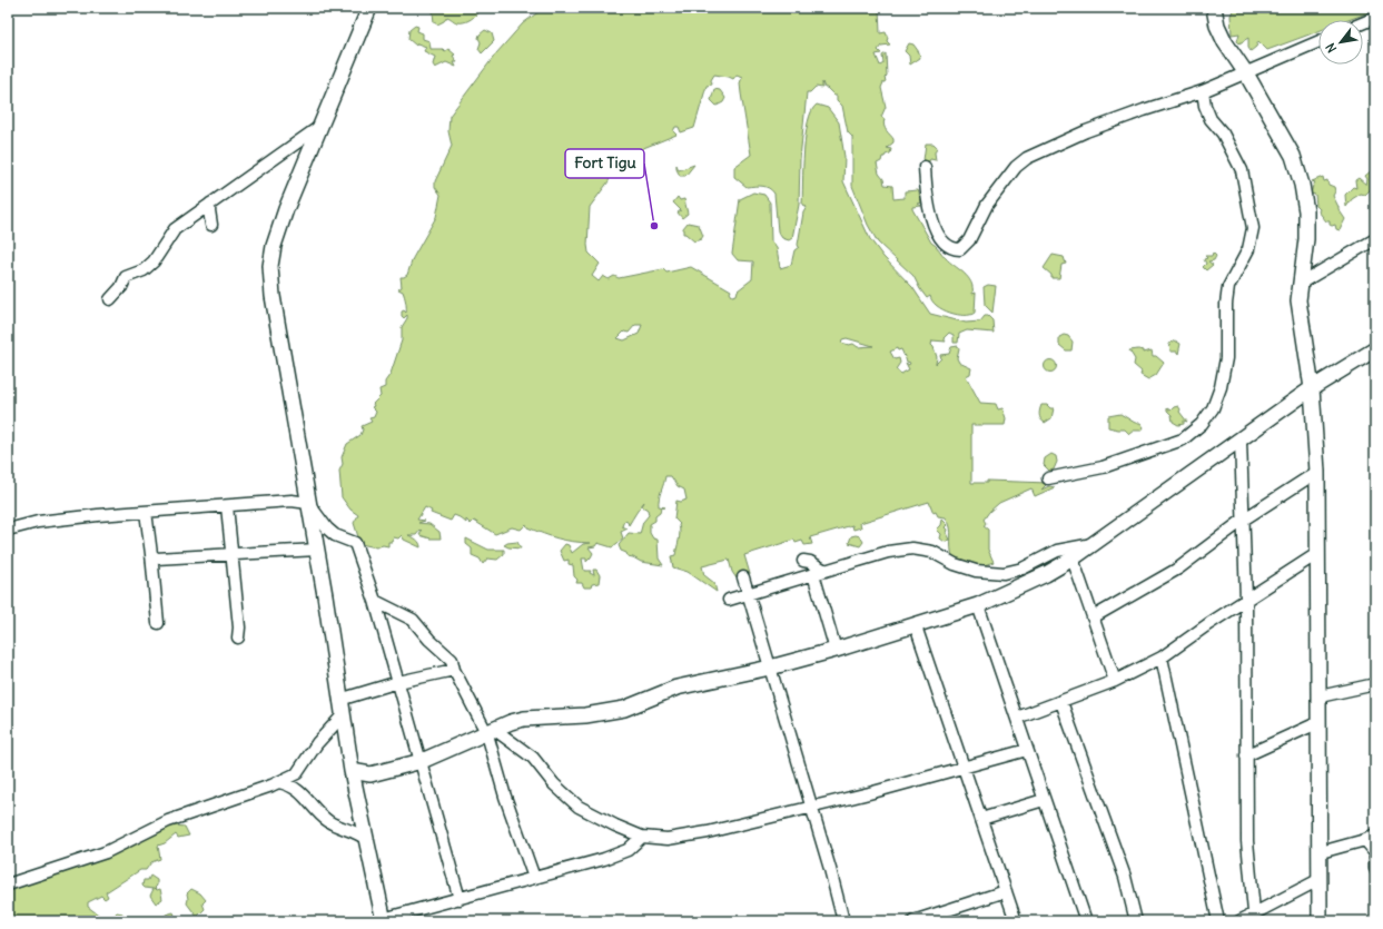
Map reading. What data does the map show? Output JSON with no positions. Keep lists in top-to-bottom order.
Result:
{
  "places": ["Fort Tigu"],
  "north": "bottom left"
}
